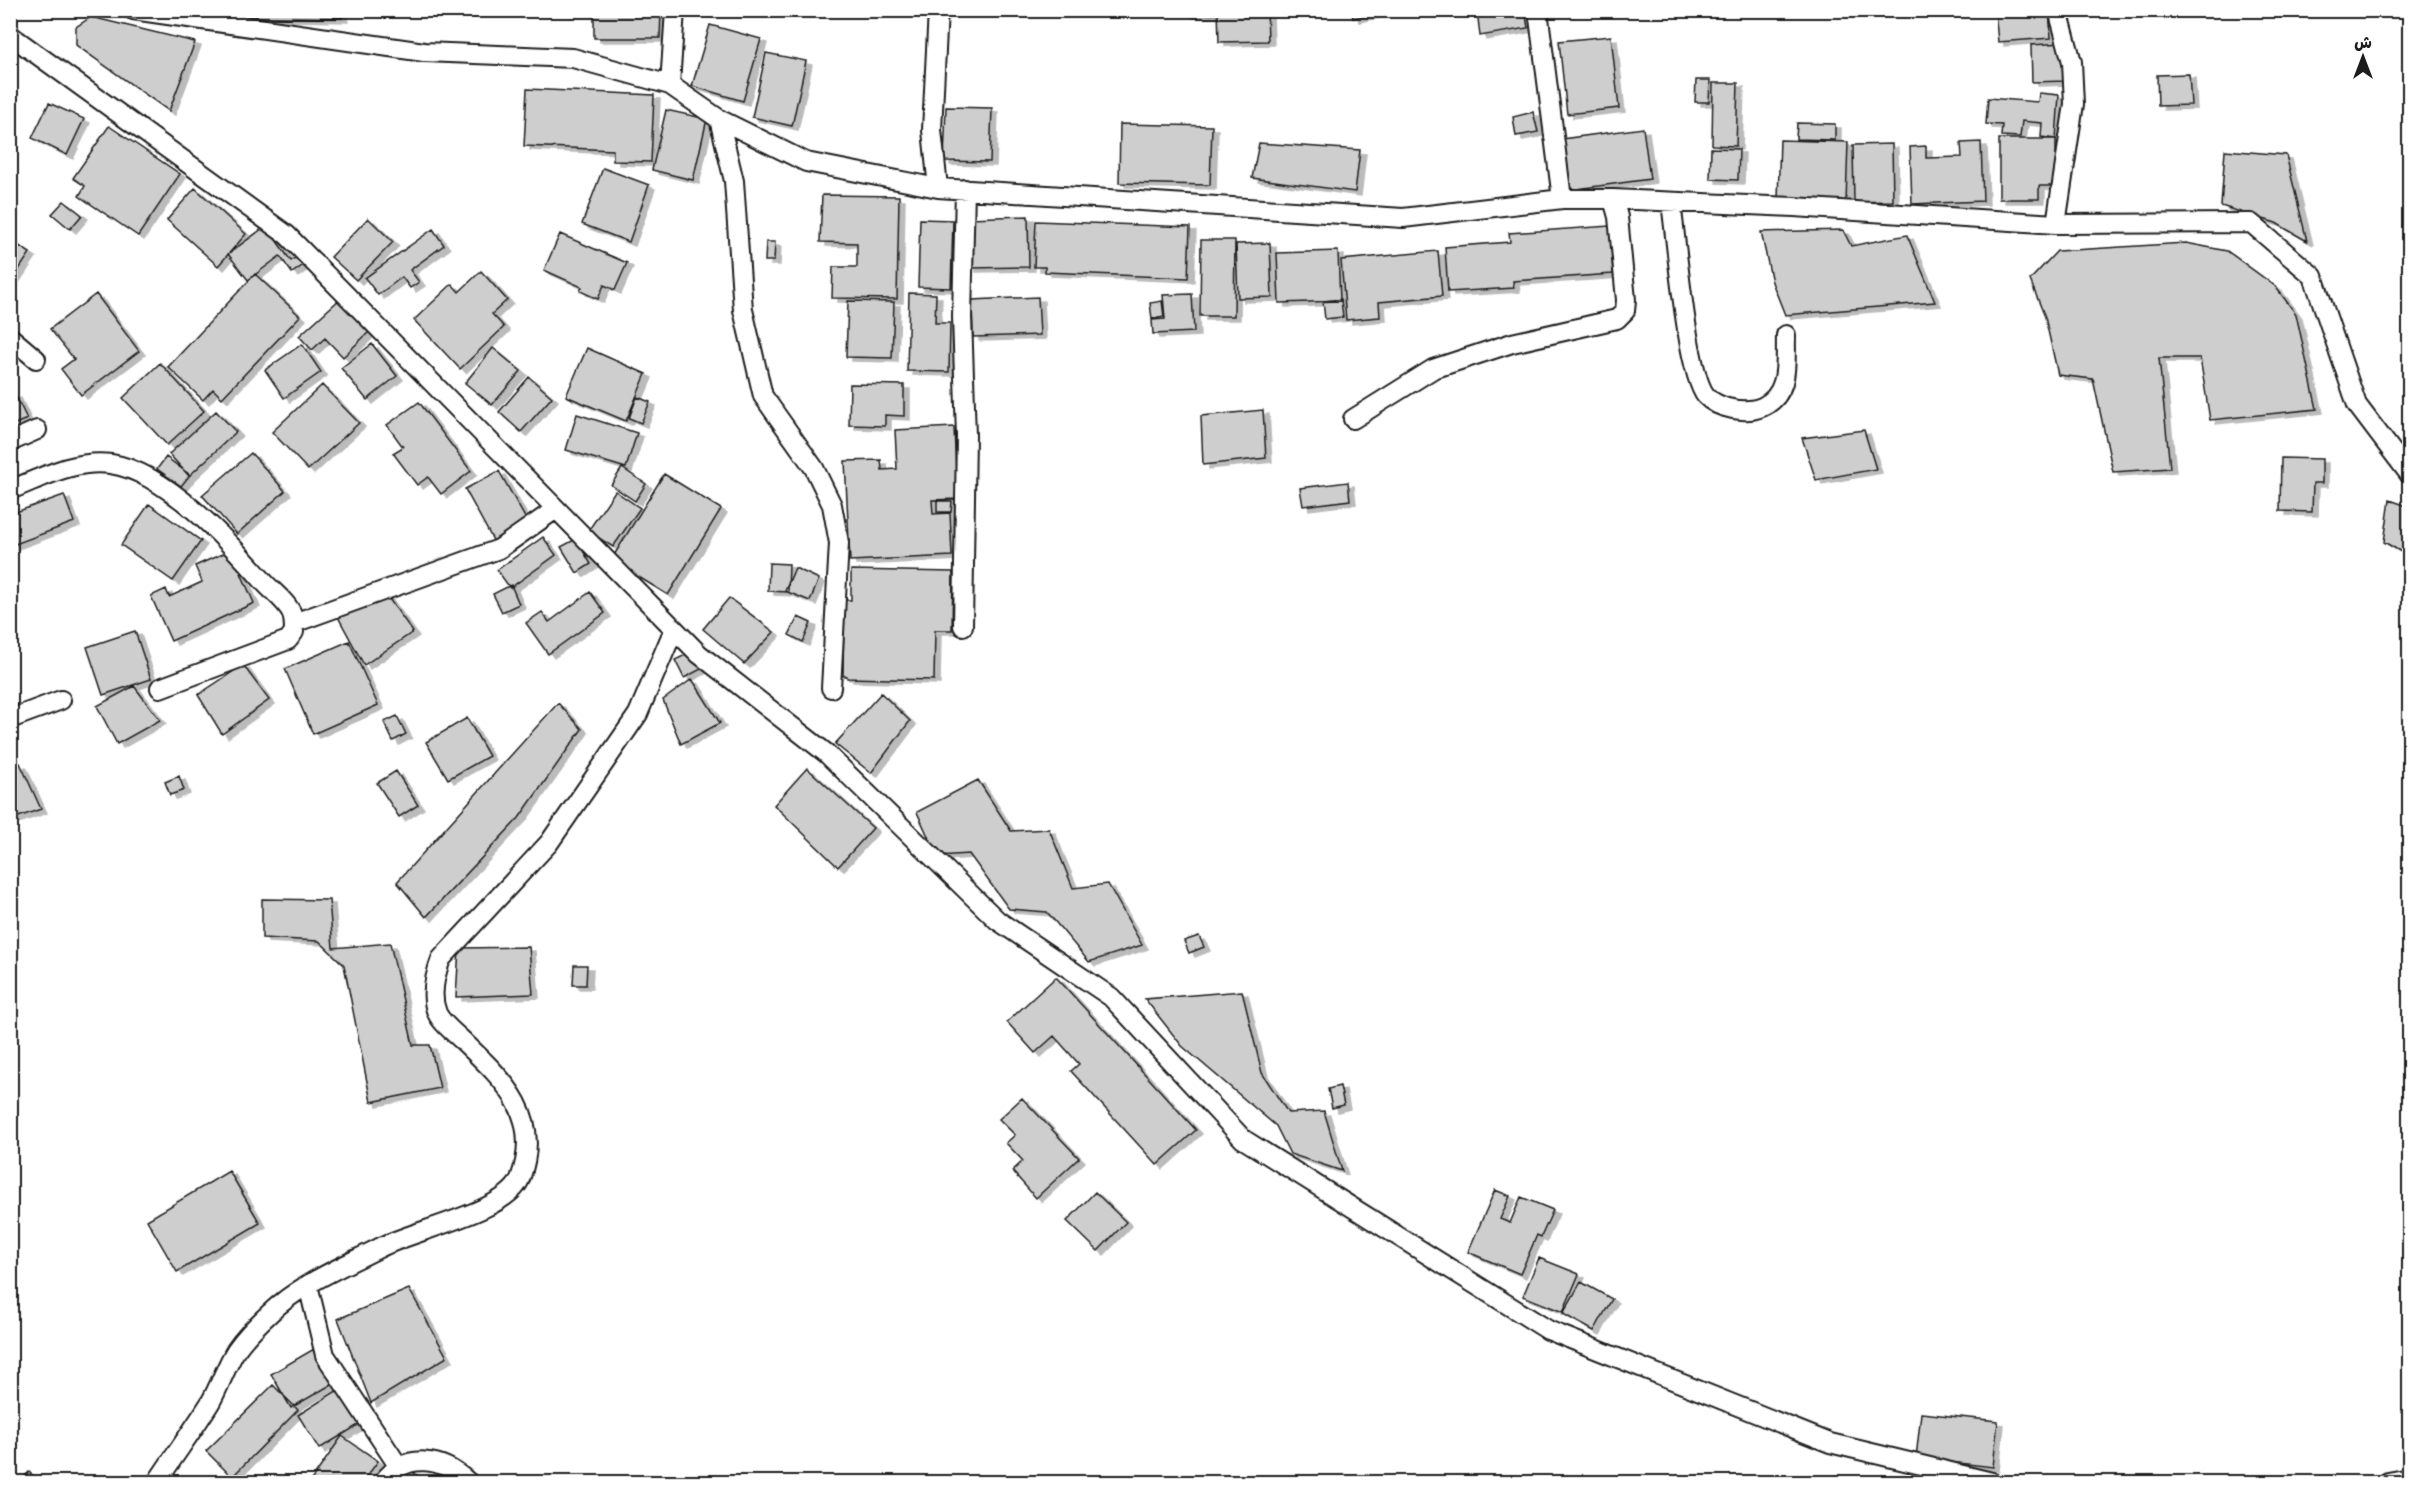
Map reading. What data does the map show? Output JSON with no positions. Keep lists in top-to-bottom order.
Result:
{
  "north": "top"
}
